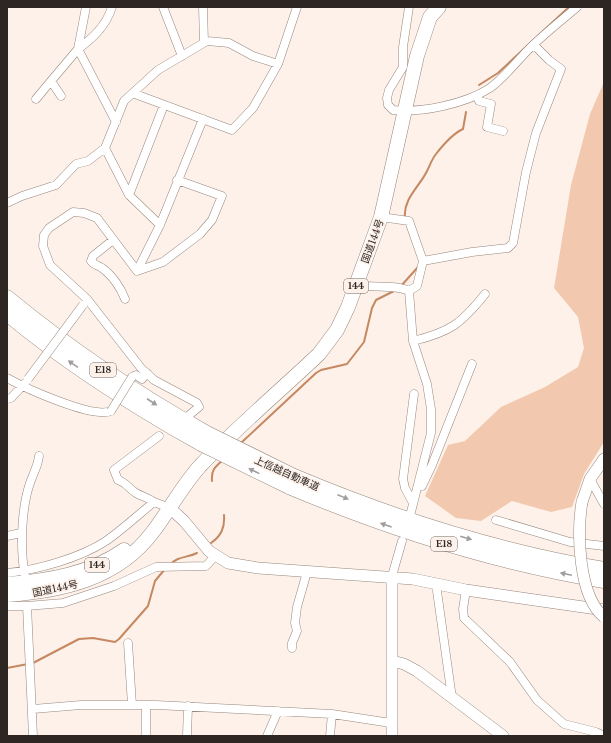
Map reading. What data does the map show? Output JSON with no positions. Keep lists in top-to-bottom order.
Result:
{
  "streets": {
    "highway": [
      "国道144号",
      "144",
      "E18",
      "上信越自動車道"
    ]
  }
}
